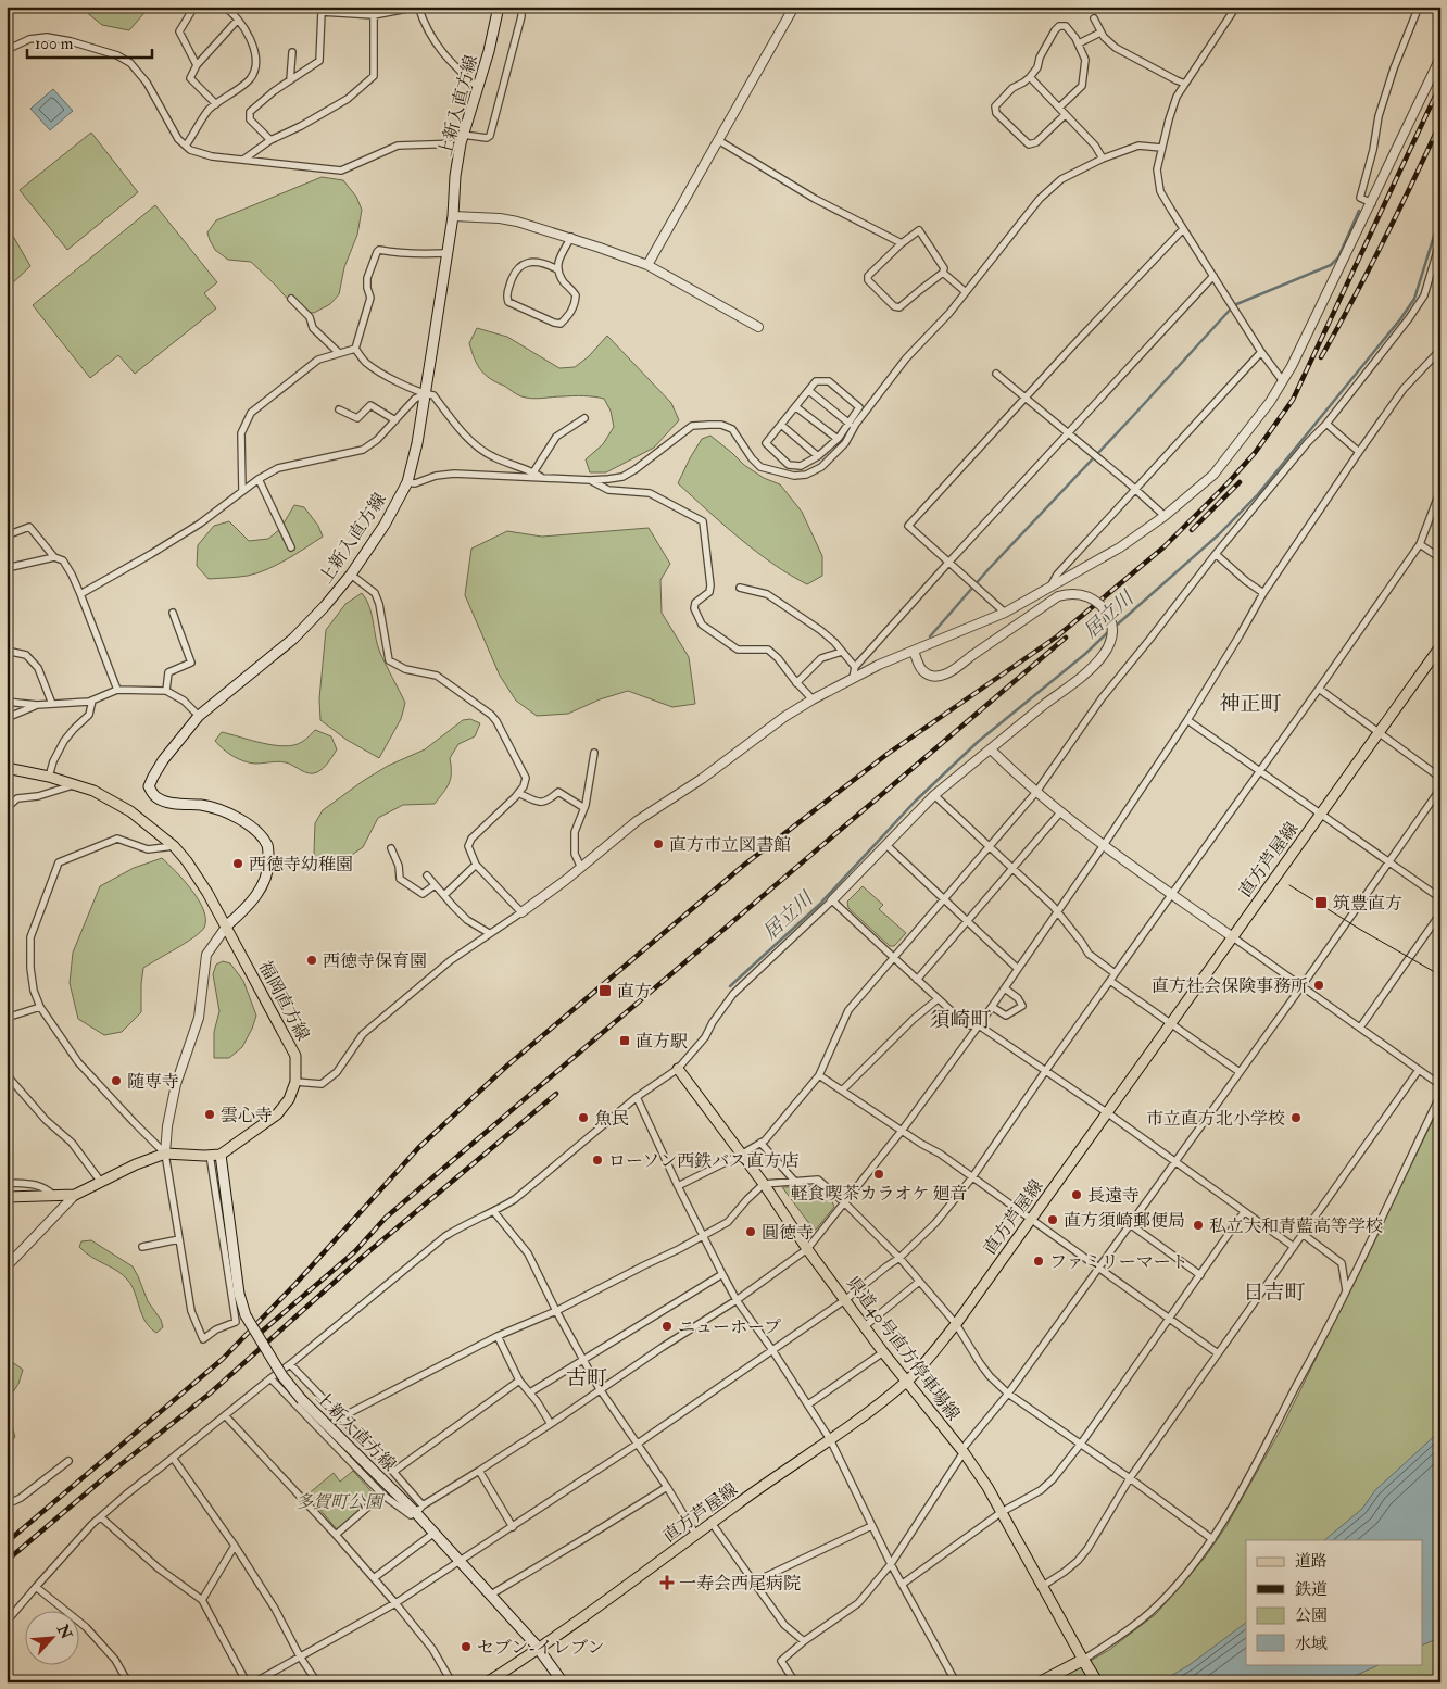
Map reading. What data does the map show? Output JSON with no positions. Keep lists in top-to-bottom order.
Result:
{
  "streets": {
    "main road": [
      "上新入直方線",
      "直方芦屋線",
      "福岡直方線",
      "県道40号直方停車場線"
    ]
  },
  "crossings": [
    ["上新入直方線", "直方芦屋線"],
    ["上新入直方線", "福岡直方線"],
    ["直方芦屋線", "県道40号直方停車場線"]
  ],
  "districts": [
    "神正町",
    "須崎町",
    "日吉町",
    "古町"
  ],
  "water": ["居立川"],
  "parks": ["多賀町公園"],
  "places": {
    "other": [
      "直方市立図書館",
      "西徳寺幼稚園",
      "西徳寺保育園",
      "直方社会保険事務所",
      "随専寺",
      "雲心寺",
      "魚民",
      "市立直方北小学校",
      "ローソン西鉄バス直方店",
      "軽食喫茶カラオケ 廻音",
      "長遠寺",
      "直方須崎郵便局",
      "私立大和青藍高等学校",
      "圓徳寺",
      "ファミリーマート",
      "ニューホープ",
      "セブン-イレブン"
    ],
    "transit": ["筑豊直方", "直方", "直方駅"],
    "health": ["一寿会西尾病院"]
  },
  "legend": [
    "道路",
    "鉄道",
    "公園",
    "水域"
  ],
  "scale_bar": "100 m",
  "north": "top right"
}
